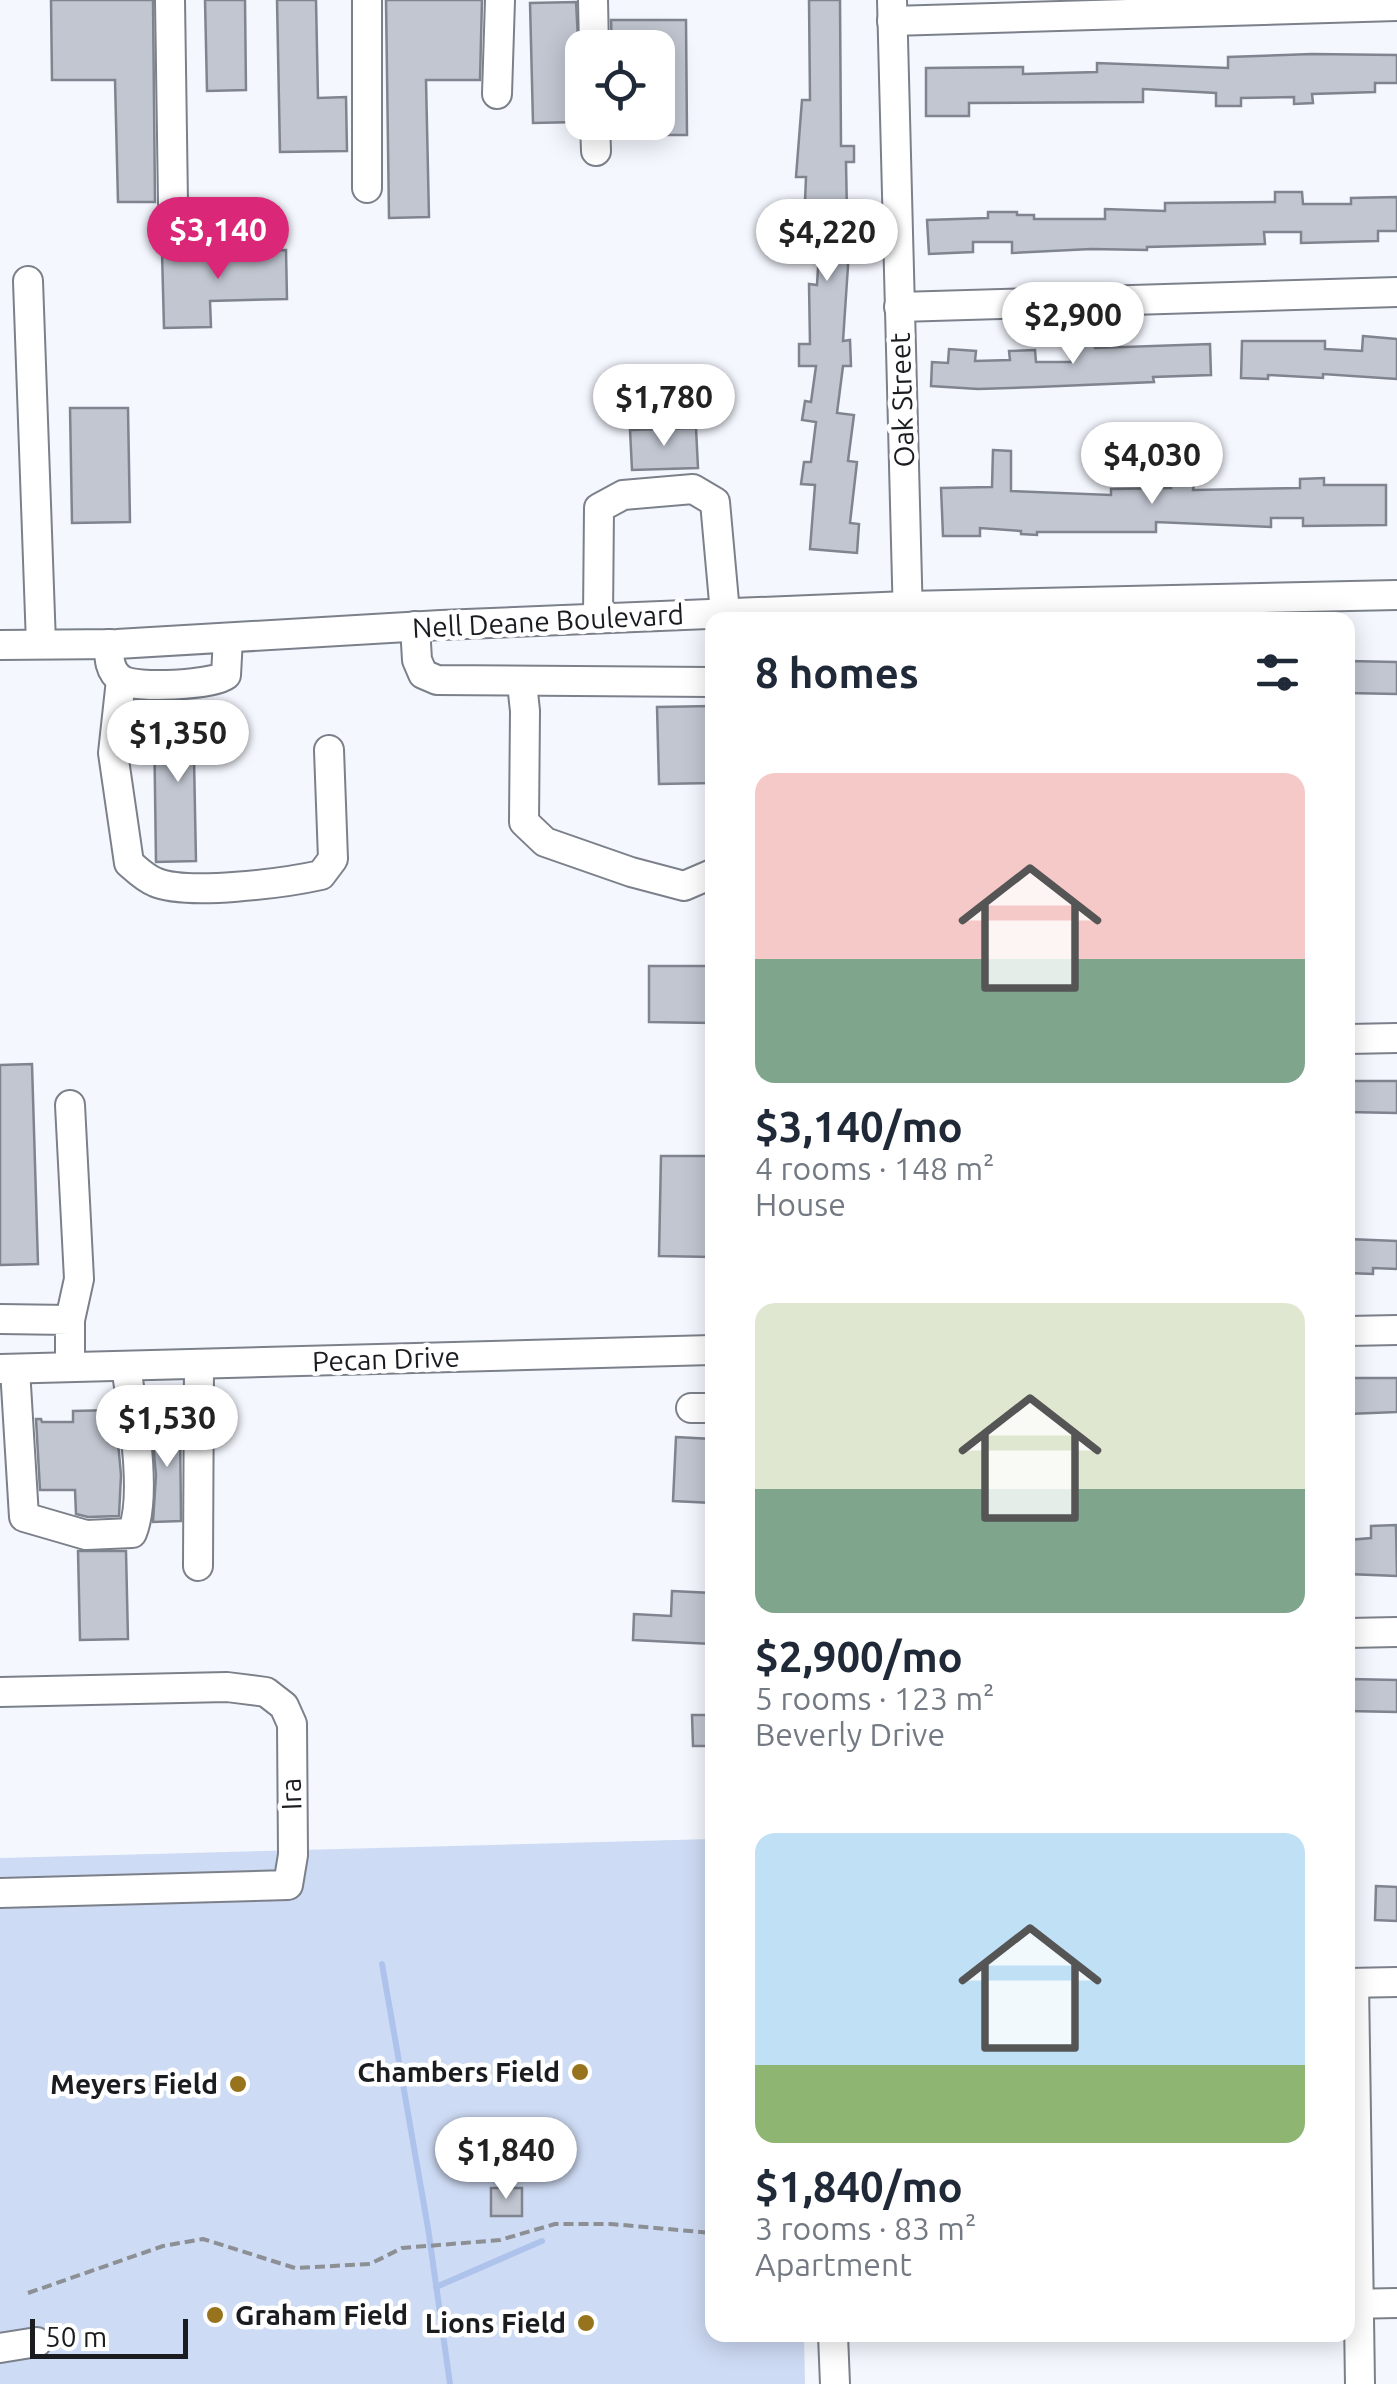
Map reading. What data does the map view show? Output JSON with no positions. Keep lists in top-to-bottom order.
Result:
{
  "streets": {
    "street": [
      "Oak Street",
      "Nell Deane Boulevard",
      "Pecan Drive",
      "Ira"
    ]
  },
  "places": [
    "Chambers Field",
    "Meyers Field",
    "Graham Field",
    "Lions Field"
  ],
  "scale_bar": "50 m",
  "page": {
    "price": [
      "$3,140",
      "$4,220",
      "$2,900",
      "$1,780",
      "$4,030",
      "$1,350",
      "$1,530",
      "$1,840"
    ],
    "heading": "8 homes",
    "list": [
      {
        "name": "$3,140/mo",
        "note": "4 rooms · 148 m² · House"
      },
      {
        "name": "$2,900/mo",
        "note": "5 rooms · 123 m² · Beverly Drive"
      },
      {
        "name": "$1,840/mo",
        "note": "3 rooms · 83 m² · Apartment"
      }
    ],
    "scale": "50 m"
  }
}
